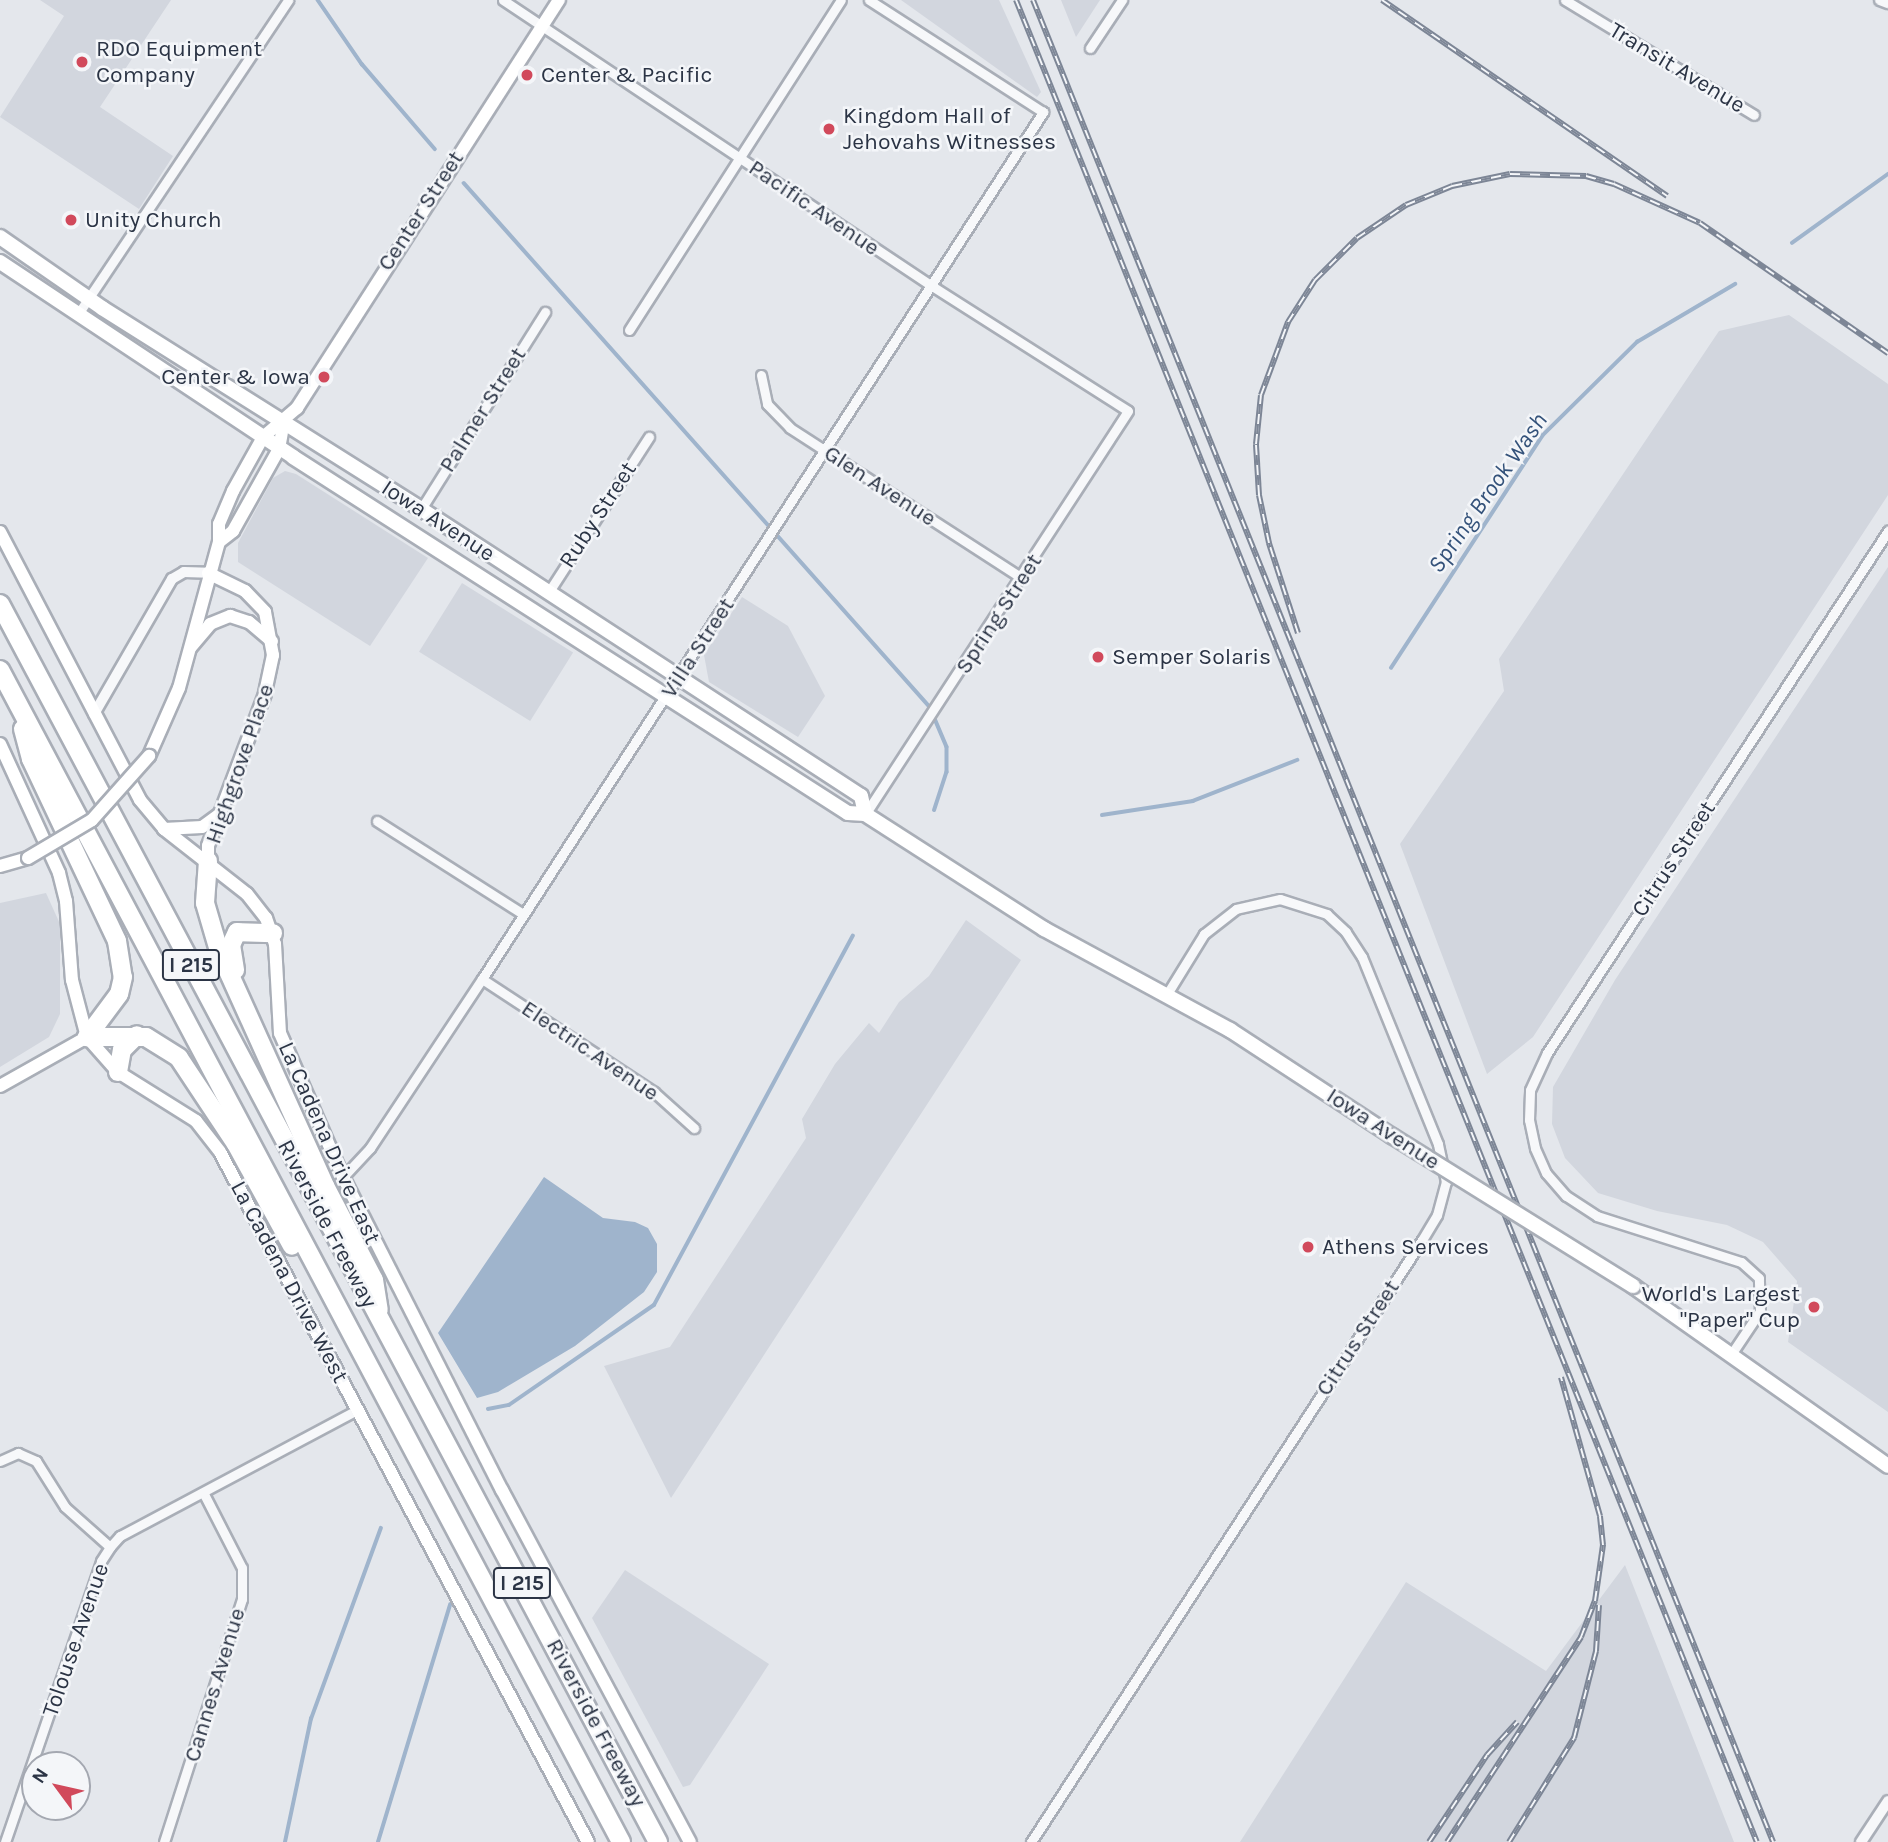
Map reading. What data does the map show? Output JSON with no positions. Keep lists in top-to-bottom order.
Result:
{
  "streets": {
    "highway": ["I 215", "Riverside Freeway"],
    "main road": [
      "Center Street",
      "Iowa Avenue",
      "Highgrove Place",
      "La Cadena Drive East",
      "La Cadena Drive West"
    ],
    "street": [
      "Transit Avenue",
      "Pacific Avenue",
      "Palmer Street",
      "Glen Avenue",
      "Ruby Street",
      "Spring Street",
      "Villa Street",
      "Citrus Street",
      "Electric Avenue",
      "Tolouse Avenue",
      "Cannes Avenue"
    ]
  },
  "crossings": [
    ["Pacific Avenue", "Center Street"],
    ["Pacific Avenue", "Spring Street"],
    ["Pacific Avenue", "Villa Street"],
    ["Center Street", "Iowa Avenue"],
    ["Center Street", "Highgrove Place"],
    ["Palmer Street", "Iowa Avenue"],
    ["Glen Avenue", "Spring Street"],
    ["Glen Avenue", "Villa Street"],
    ["Ruby Street", "Iowa Avenue"],
    ["Iowa Avenue", "Spring Street"],
    ["Iowa Avenue", "Villa Street"],
    ["Iowa Avenue", "Citrus Street"],
    ["Villa Street", "Electric Avenue"],
    ["Villa Street", "La Cadena Drive East"],
    ["Highgrove Place", "La Cadena Drive East"],
    ["La Cadena Drive West", "Tolouse Avenue"],
    ["Tolouse Avenue", "Cannes Avenue"]
  ],
  "water": ["Spring Brook Wash"],
  "places": [
    "RDO Equipment Company",
    "Center & Pacific",
    "Kingdom Hall of Jehovahs Witnesses",
    "Unity Church",
    "Center & Iowa",
    "Semper Solaris",
    "Athens Services",
    "World's Largest \"Paper\" Cup"
  ],
  "north": "top left"
}
